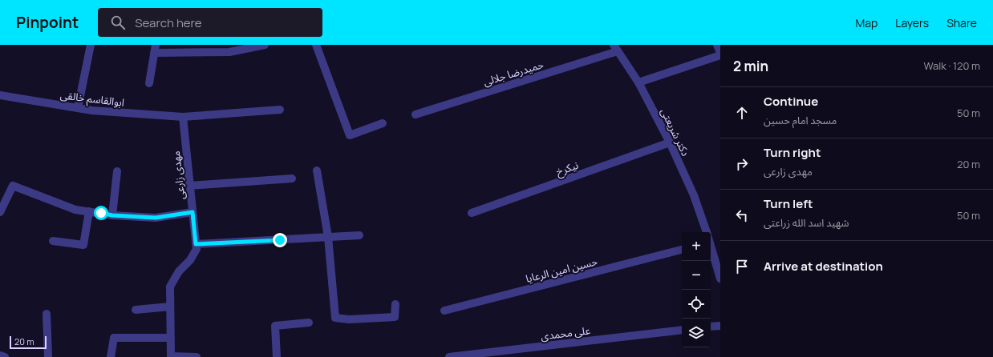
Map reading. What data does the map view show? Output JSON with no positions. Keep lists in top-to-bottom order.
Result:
{
  "streets": {
    "street": [
      "حمیدرضا جلالی",
      "ابوالقاسم خالقی",
      "دکتر شریعتی",
      "نیکرخ",
      "مهدی زارعی",
      "حسین امین الرعایا",
      "علی محمدی"
    ]
  },
  "crossings": [
    ["حمیدرضا جلالی", "دکتر شریعتی"],
    ["ابوالقاسم خالقی", "مهدی زارعی"],
    ["دکتر شریعتی", "نیکرخ"]
  ],
  "scale_bar": "20 m",
  "page": {
    "header": "Pinpoint",
    "search": "Search here",
    "nav": ["Map", "Layers", "Share"],
    "heading": ["2 min", "Walk · 120 m"],
    "list": [
      ["Continue", "مسجد امام حسین", "50 m"],
      ["Turn right", "مهدی زارعی", "20 m"],
      ["Turn left", "شهید اسد الله زراعتی", "50 m"],
      "Arrive at destination"
    ],
    "map_buttons": ["+", "−"],
    "scale": "20 m"
  }
}
